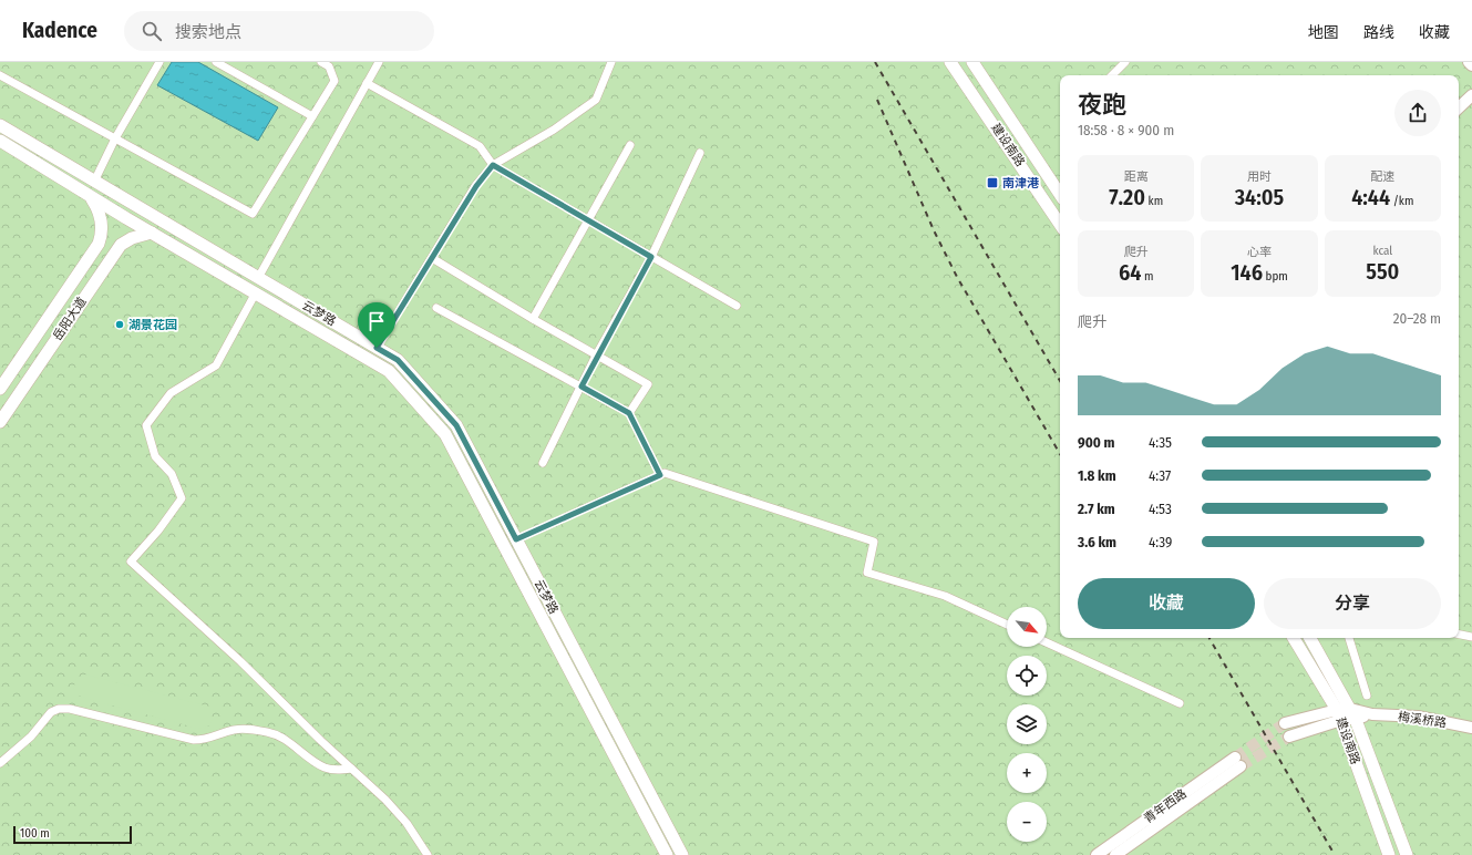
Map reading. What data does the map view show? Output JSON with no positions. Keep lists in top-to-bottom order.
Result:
{
  "streets": {
    "main road": [
      "建设南路",
      "云梦路",
      "岳阳大道",
      "梅溪桥路",
      "青年西路"
    ]
  },
  "crossings": [
    ["建设南路", "梅溪桥路"]
  ],
  "places": {
    "transit": ["南津港"],
    "other": ["湖景花园"]
  },
  "scale_bar": "100 m",
  "north": "bottom right",
  "page": {
    "header": "Kadence",
    "search": "搜索地点",
    "nav": ["地图", "路线", "收藏"],
    "heading": ["夜跑", "18:58 · 8 × 900 m"],
    "stats": [
      ["距离", "7.20 km"],
      ["用时", "34:05"],
      ["配速", "4:44 /km"],
      ["爬升", "64 m"],
      ["心率", "146 bpm"],
      ["kcal", "550"]
    ],
    "chart": ["爬升", "20–28 m"],
    "list": [
      {
        "name": "900 m",
        "note": "4:35"
      },
      {
        "name": "1.8 km",
        "note": "4:37"
      },
      {
        "name": "2.7 km",
        "note": "4:53"
      },
      {
        "name": "3.6 km",
        "note": "4:39"
      }
    ],
    "buttons": ["收藏", "分享"],
    "map_buttons": ["+", "−"],
    "scale": "100 m"
  }
}
